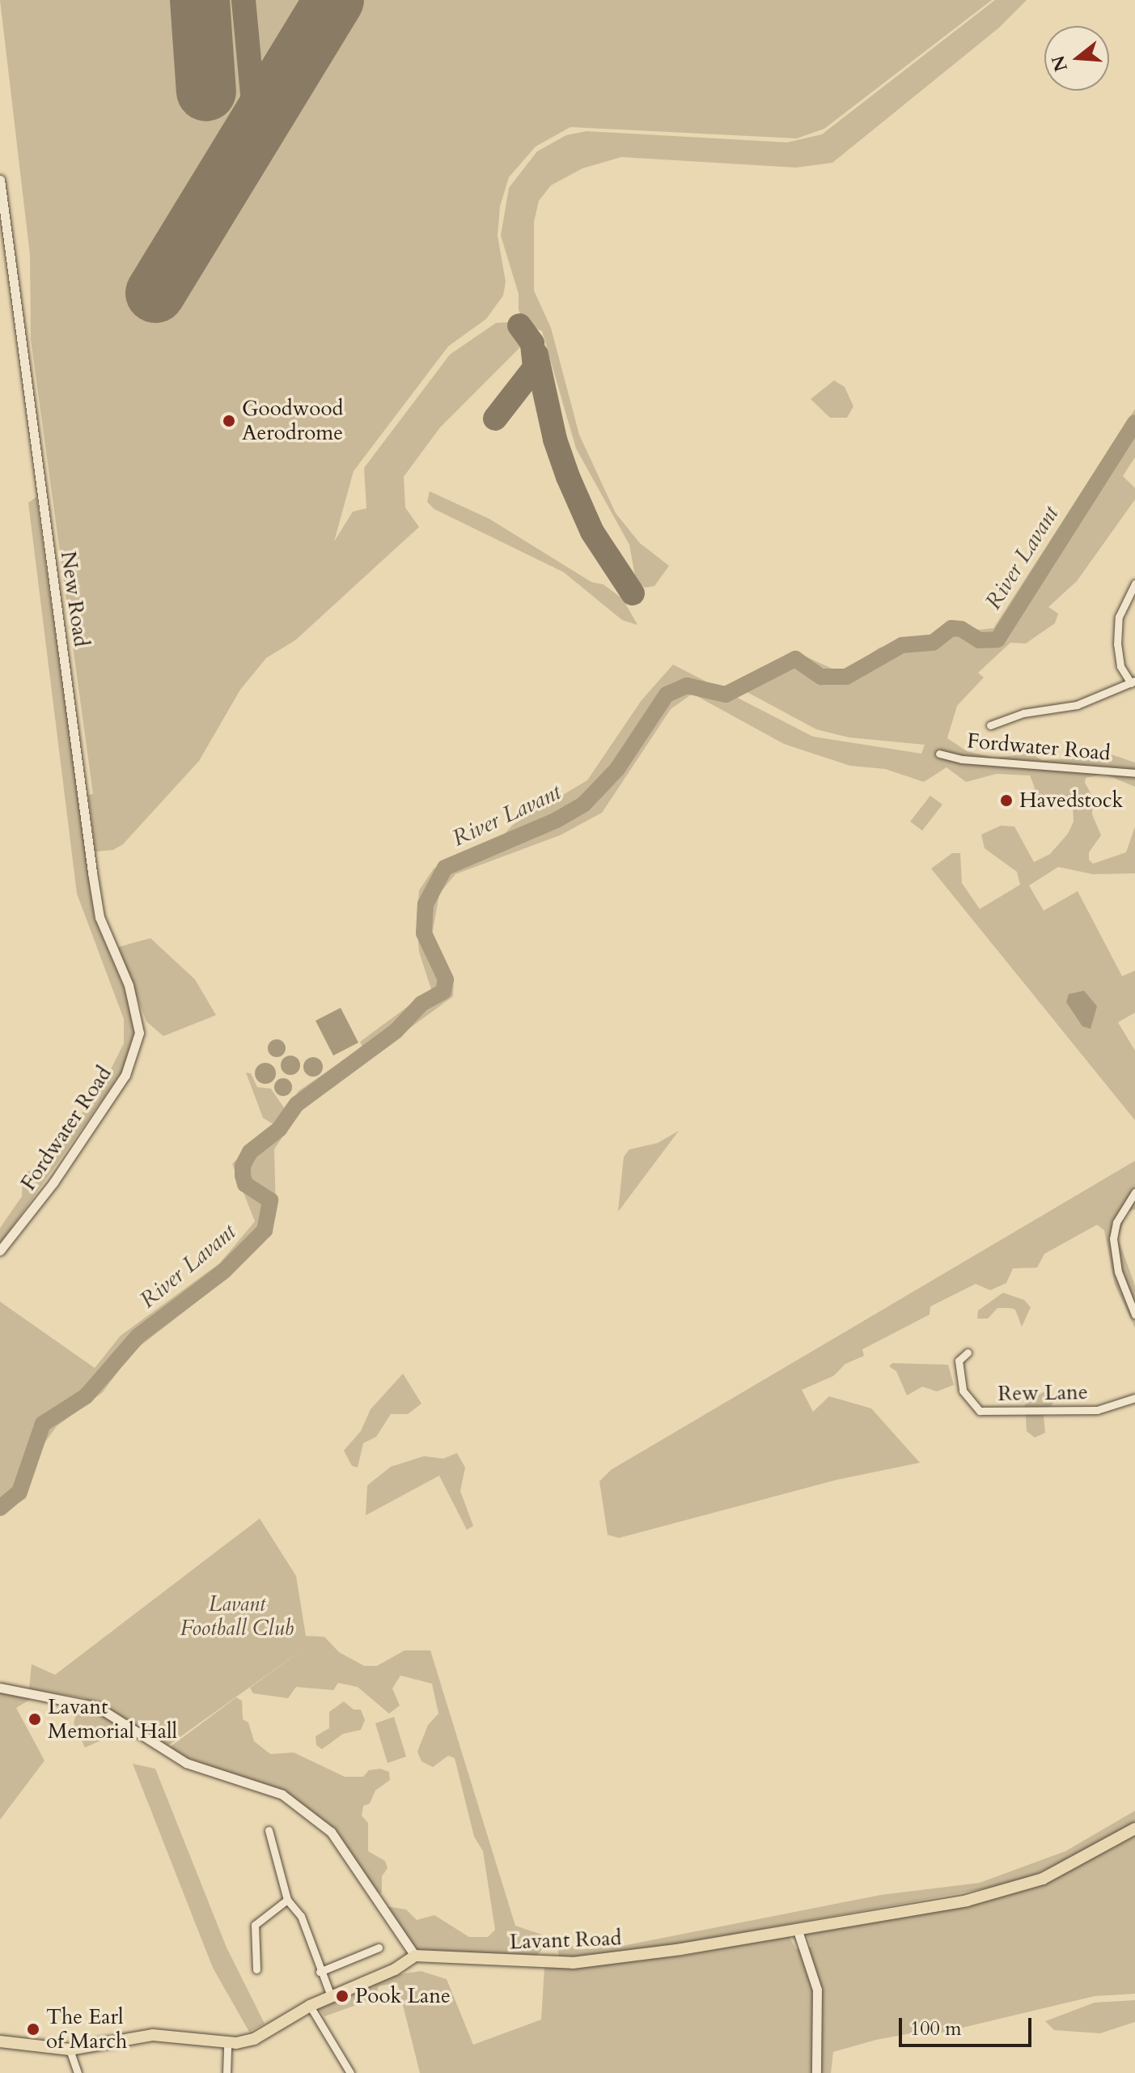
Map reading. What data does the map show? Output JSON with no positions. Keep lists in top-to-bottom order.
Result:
{
  "streets": {
    "main road": ["Lavant Road"],
    "street": ["New Road", "Fordwater Road", "Rew Lane"]
  },
  "crossings": [
    ["New Road", "Fordwater Road"]
  ],
  "water": ["River Lavant"],
  "parks": ["Lavant Football Club"],
  "places": [
    "Goodwood Aerodrome",
    "Havedstock",
    "Lavant Memorial Hall",
    "Pook Lane",
    "The Earl of March"
  ],
  "scale_bar": "100 m",
  "north": "left"
}
